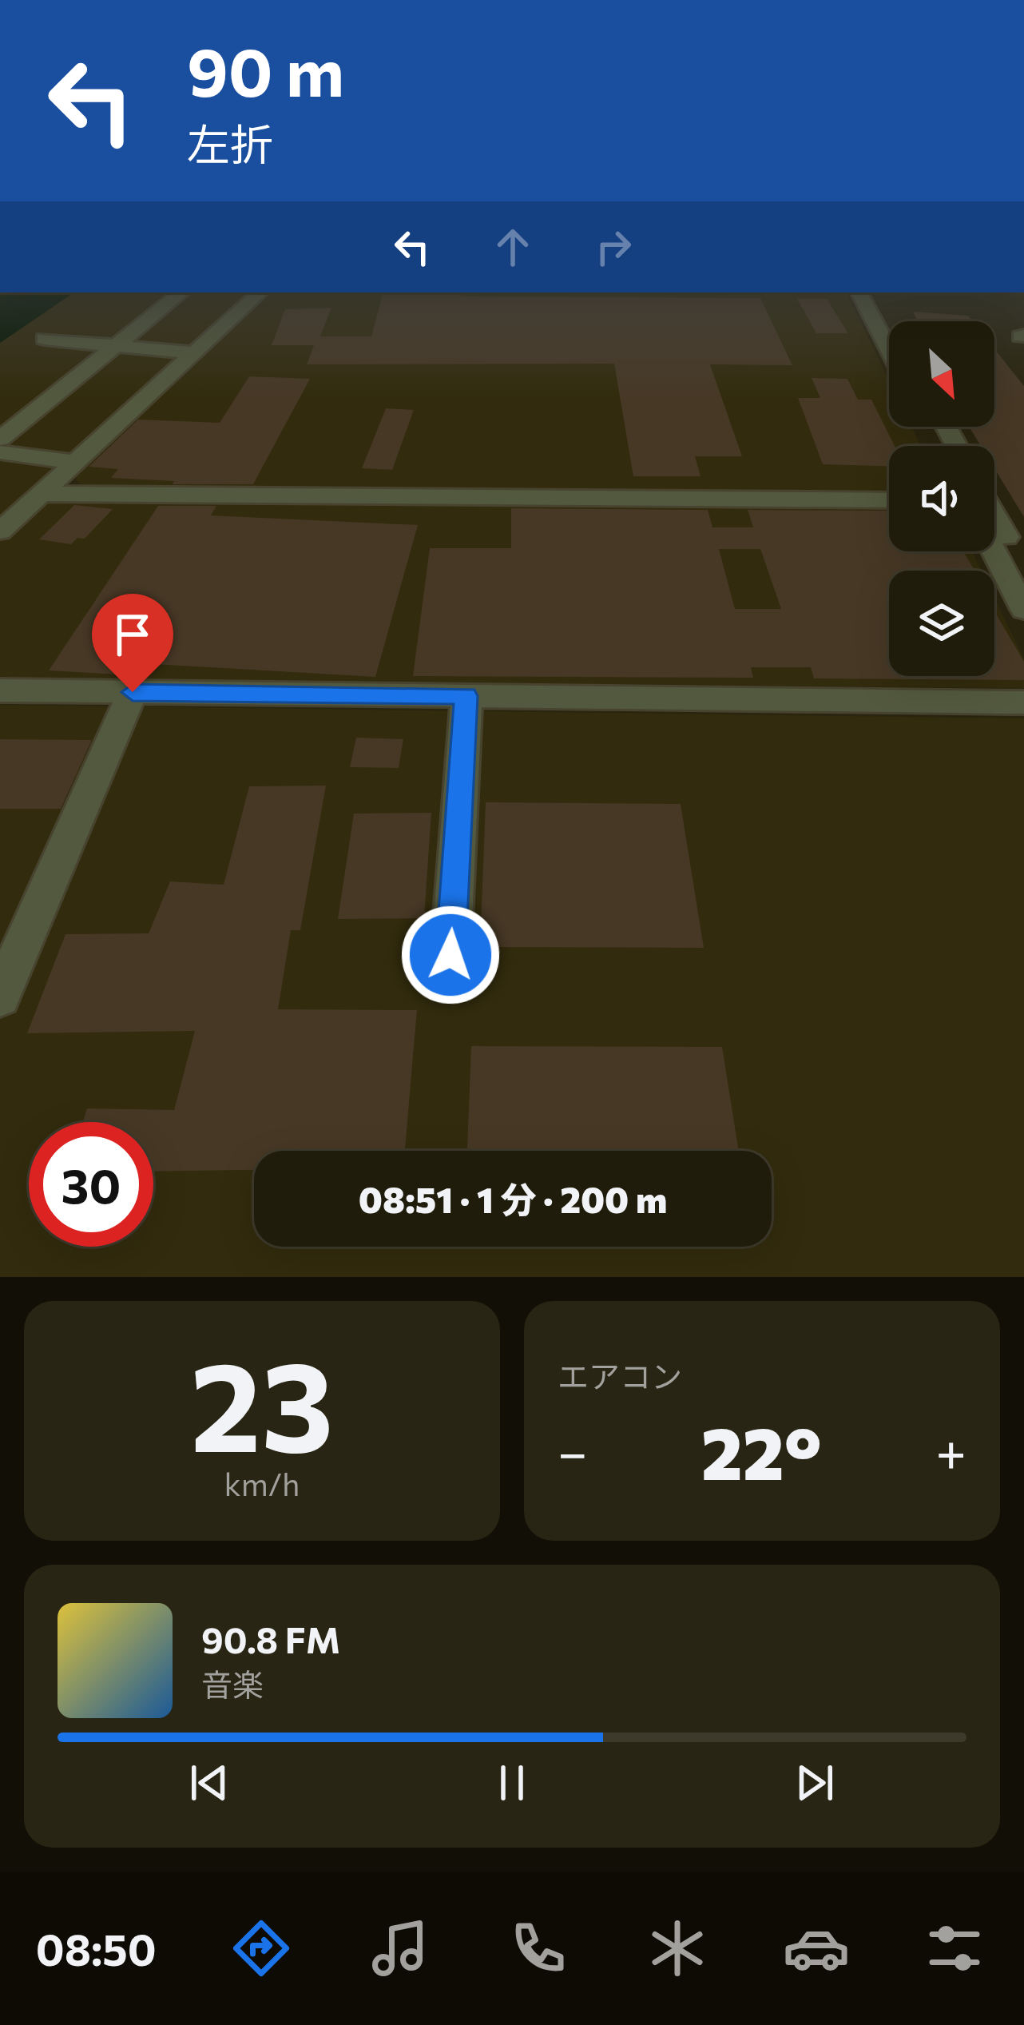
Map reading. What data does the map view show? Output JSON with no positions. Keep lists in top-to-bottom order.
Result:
{
  "north": "bottom right",
  "page": {
    "turn": ["90 m", "左折"],
    "limit": "30",
    "trip": "08:51 · 1 分 · 200 m",
    "tile": [
      ["23", "km/h"],
      "エアコン"
    ],
    "heat": ["−", "22°", "+"],
    "song": ["90.8 FM", "音楽"],
    "tabs": "08:50"
  }
}
